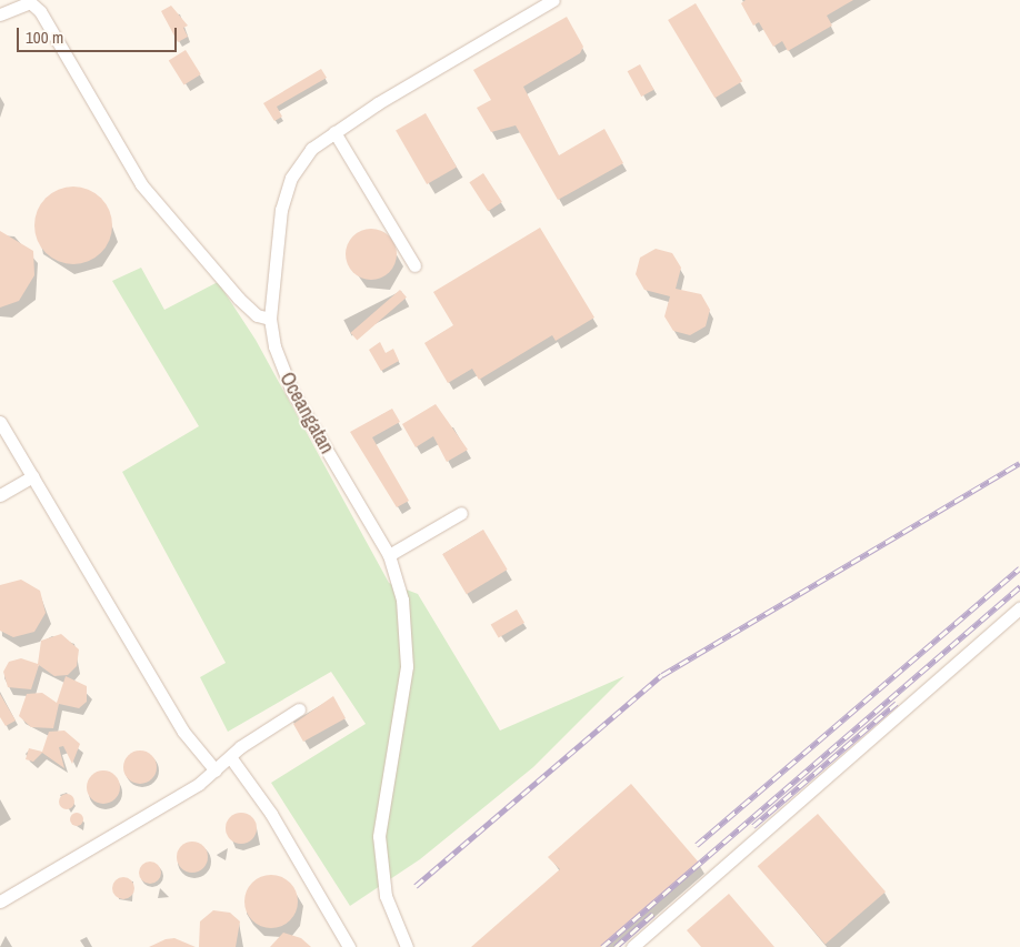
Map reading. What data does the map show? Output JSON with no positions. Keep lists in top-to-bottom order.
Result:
{
  "streets": {
    "street": ["Oceangatan"]
  },
  "scale_bar": "100 m"
}
